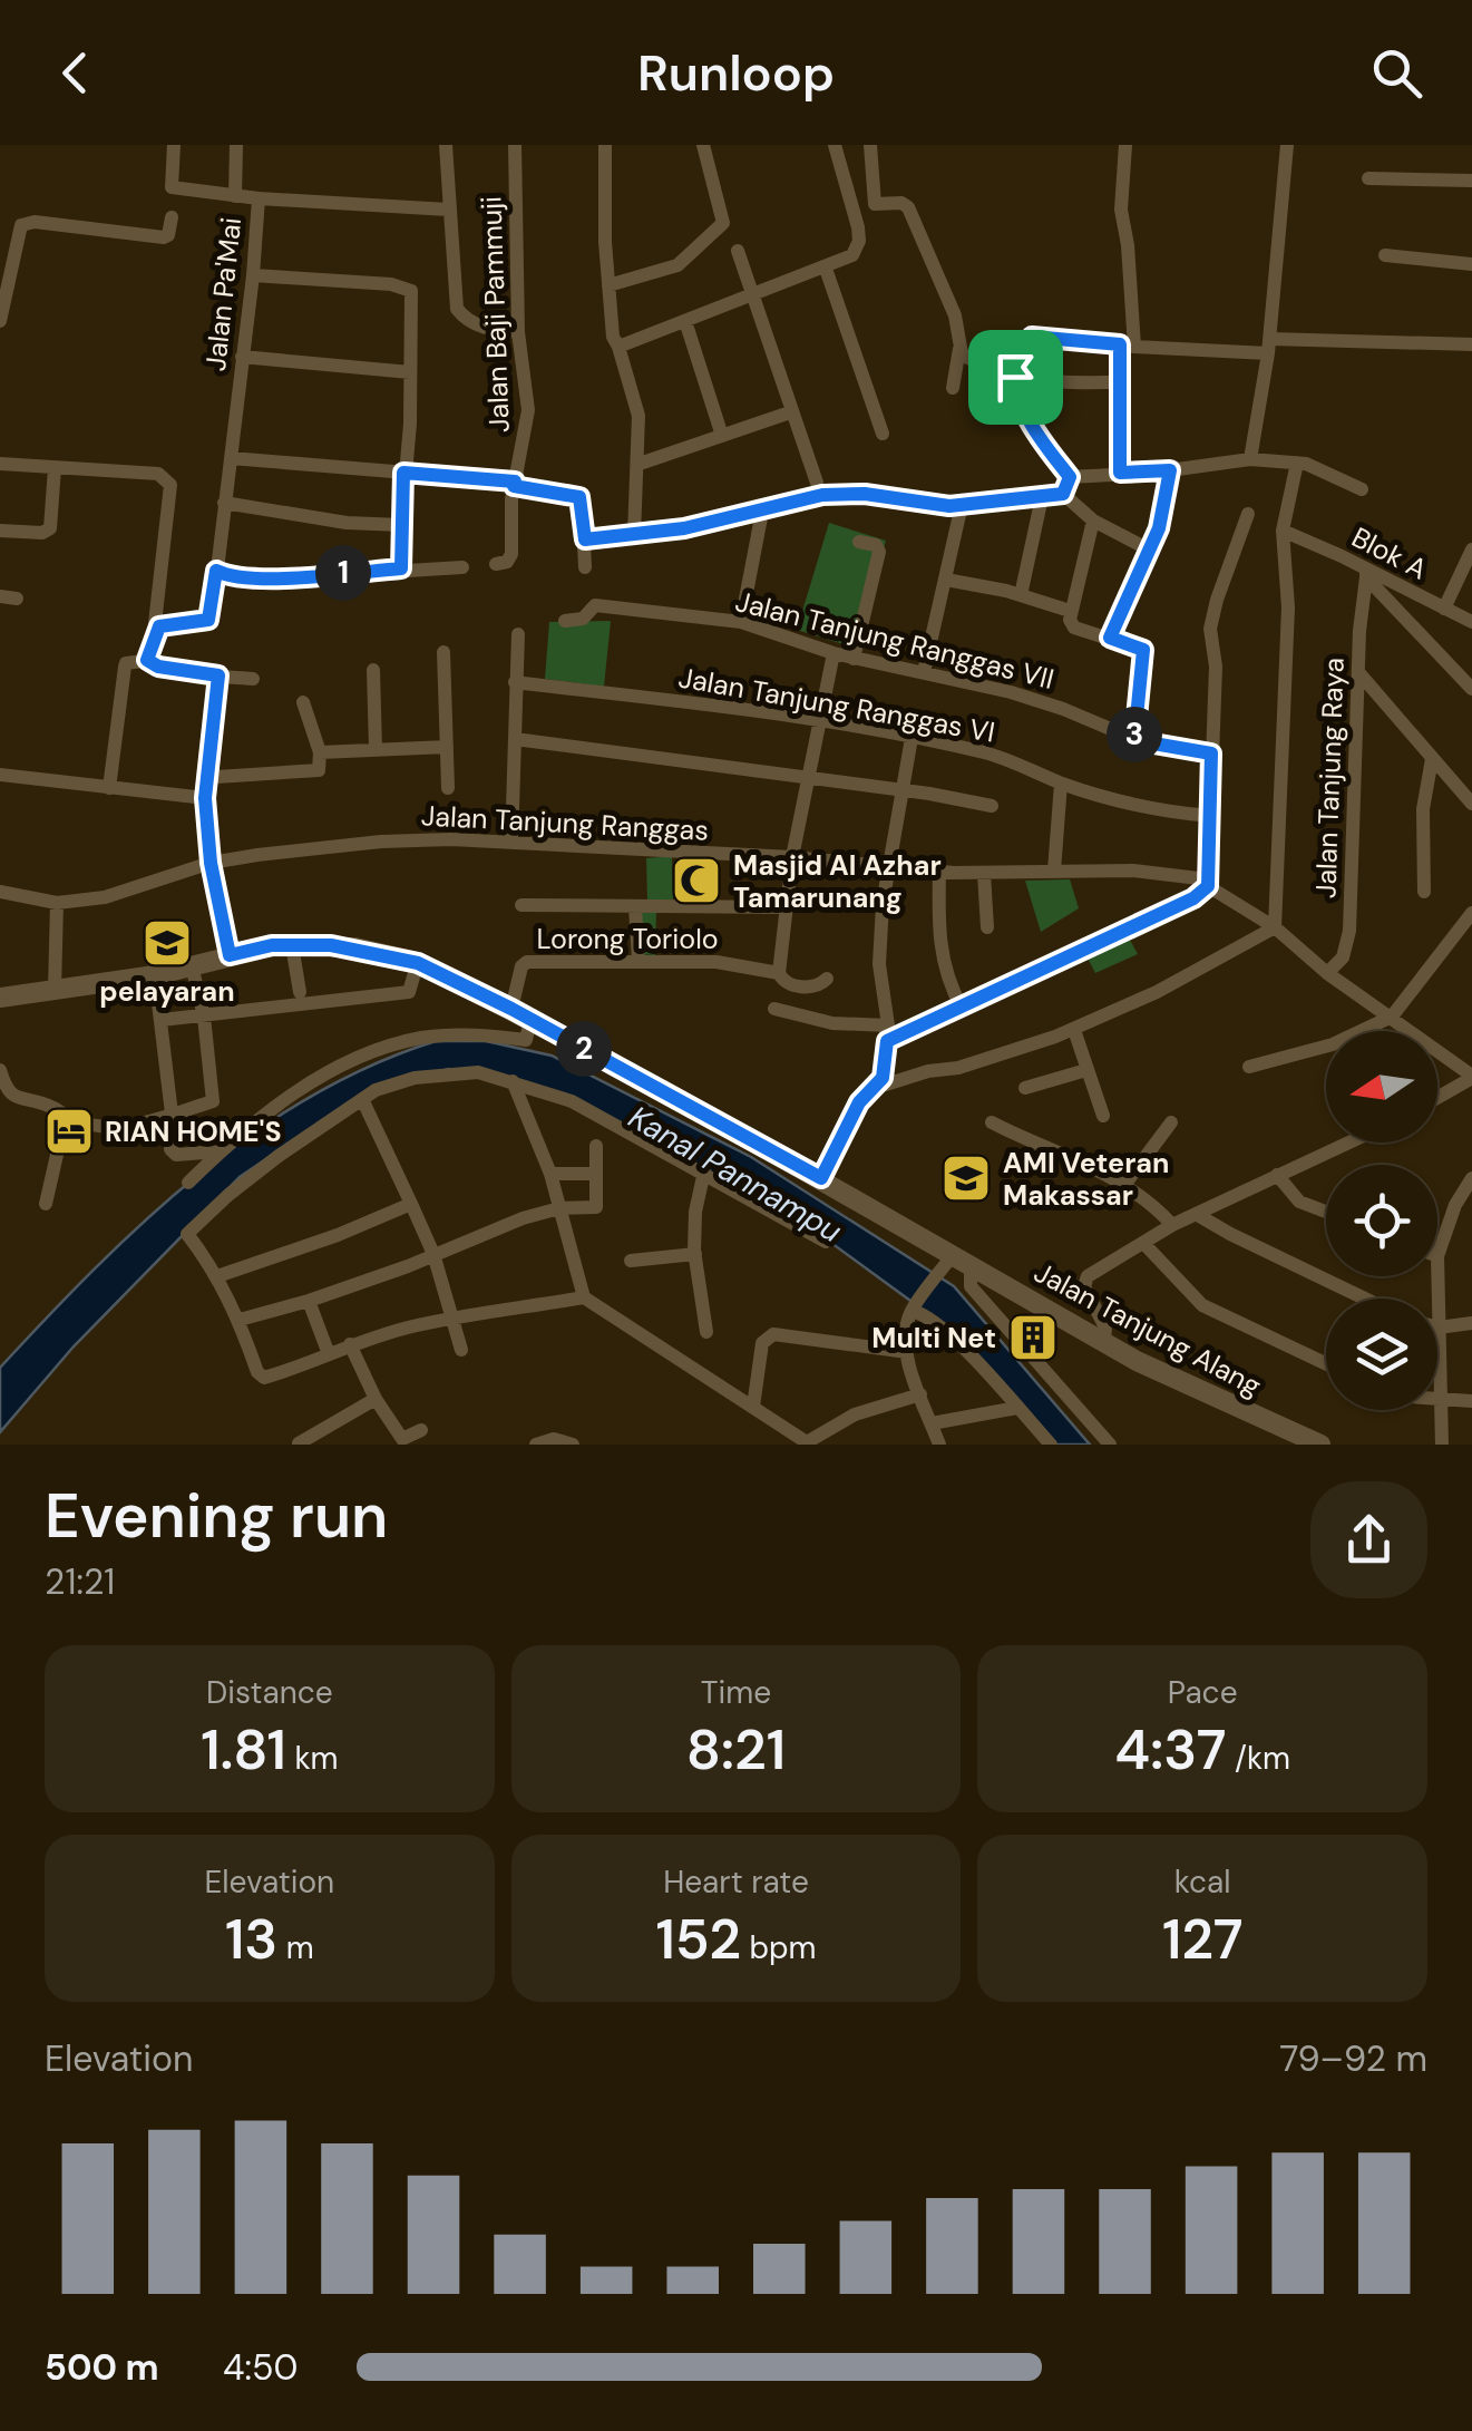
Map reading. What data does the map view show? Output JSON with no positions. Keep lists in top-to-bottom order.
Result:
{
  "streets": {
    "street": [
      "Jalan Pa'Mai",
      "Jalan Baji Pammuji",
      "Blok A",
      "Jalan Tanjung Ranggas VII",
      "Jalan Tanjung Ranggas VI",
      "Jalan Tanjung Raya",
      "Jalan Tanjung Ranggas",
      "Lorong Toriolo",
      "Jalan Tanjung Alang"
    ]
  },
  "crossings": [
    ["Blok A", "Jalan Tanjung Raya"],
    ["Lorong Toriolo", "Jalan Tanjung Alang"]
  ],
  "water": ["Kanal Pannampu"],
  "places": {
    "mosque": ["Masjid Al Azhar Tamarunang"],
    "school or university": ["pelayaran", "AMI Veteran Makassar"],
    "hotel": ["RIAN HOME'S"],
    "building": ["Multi Net"]
  },
  "north": "left",
  "page": {
    "header": "Runloop",
    "pins": ["1", "3", "2"],
    "heading": ["Evening run", "21:21"],
    "stats": [
      ["Distance", "1.81 km"],
      ["Time", "8:21"],
      ["Pace", "4:37 /km"],
      ["Elevation", "13 m"],
      ["Heart rate", "152 bpm"],
      ["kcal", "127"]
    ],
    "chart": ["Elevation", "79–92 m"],
    "list": [
      {
        "name": "500 m",
        "note": "4:50"
      }
    ]
  }
}
